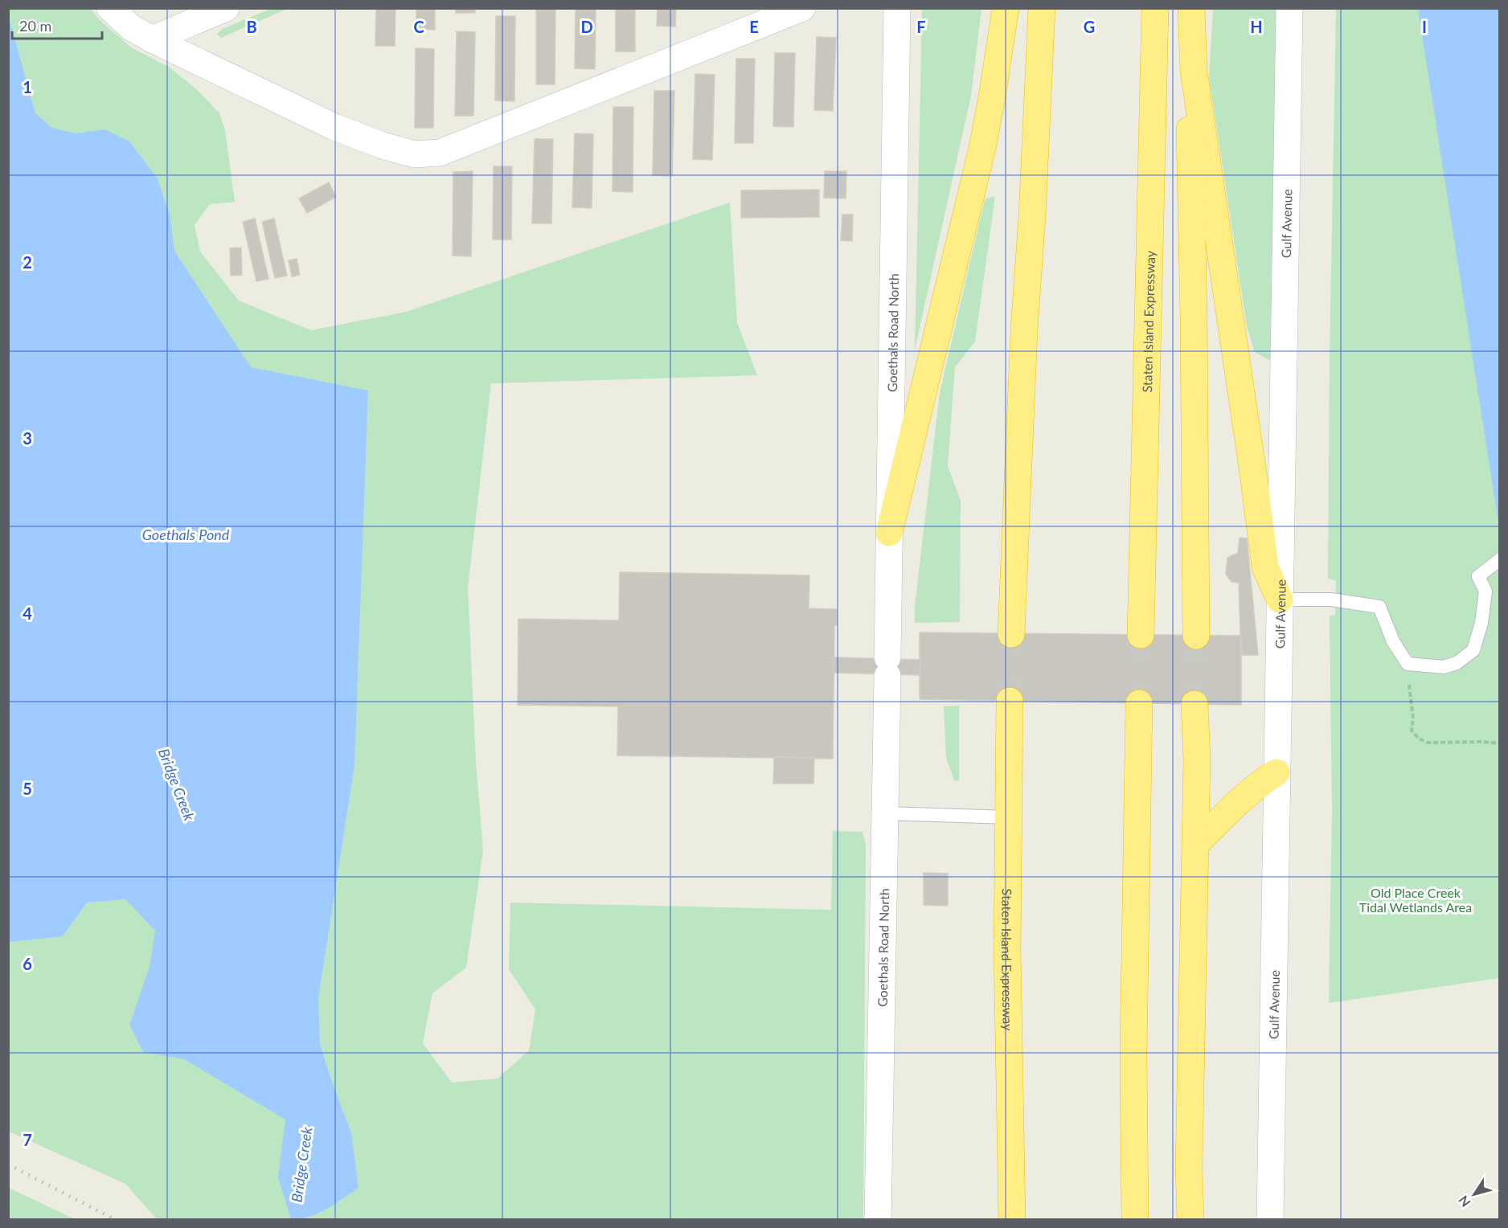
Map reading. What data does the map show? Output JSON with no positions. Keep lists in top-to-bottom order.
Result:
{
  "streets": {
    "highway": ["Staten Island Expressway"],
    "street": ["Gulf Avenue", "Goethals Road North"]
  },
  "water": ["Goethals Pond", "Bridge Creek"],
  "parks": ["Old Place Creek Tidal Wetlands Area"],
  "scale_bar": "20 m",
  "north": "bottom left",
  "grid": {
    "columns": [
      "B",
      "C",
      "D",
      "E",
      "F",
      "G",
      "H",
      "I"
    ],
    "rows": [
      "1",
      "2",
      "3",
      "4",
      "5",
      "6",
      "7"
    ]
  }
}
